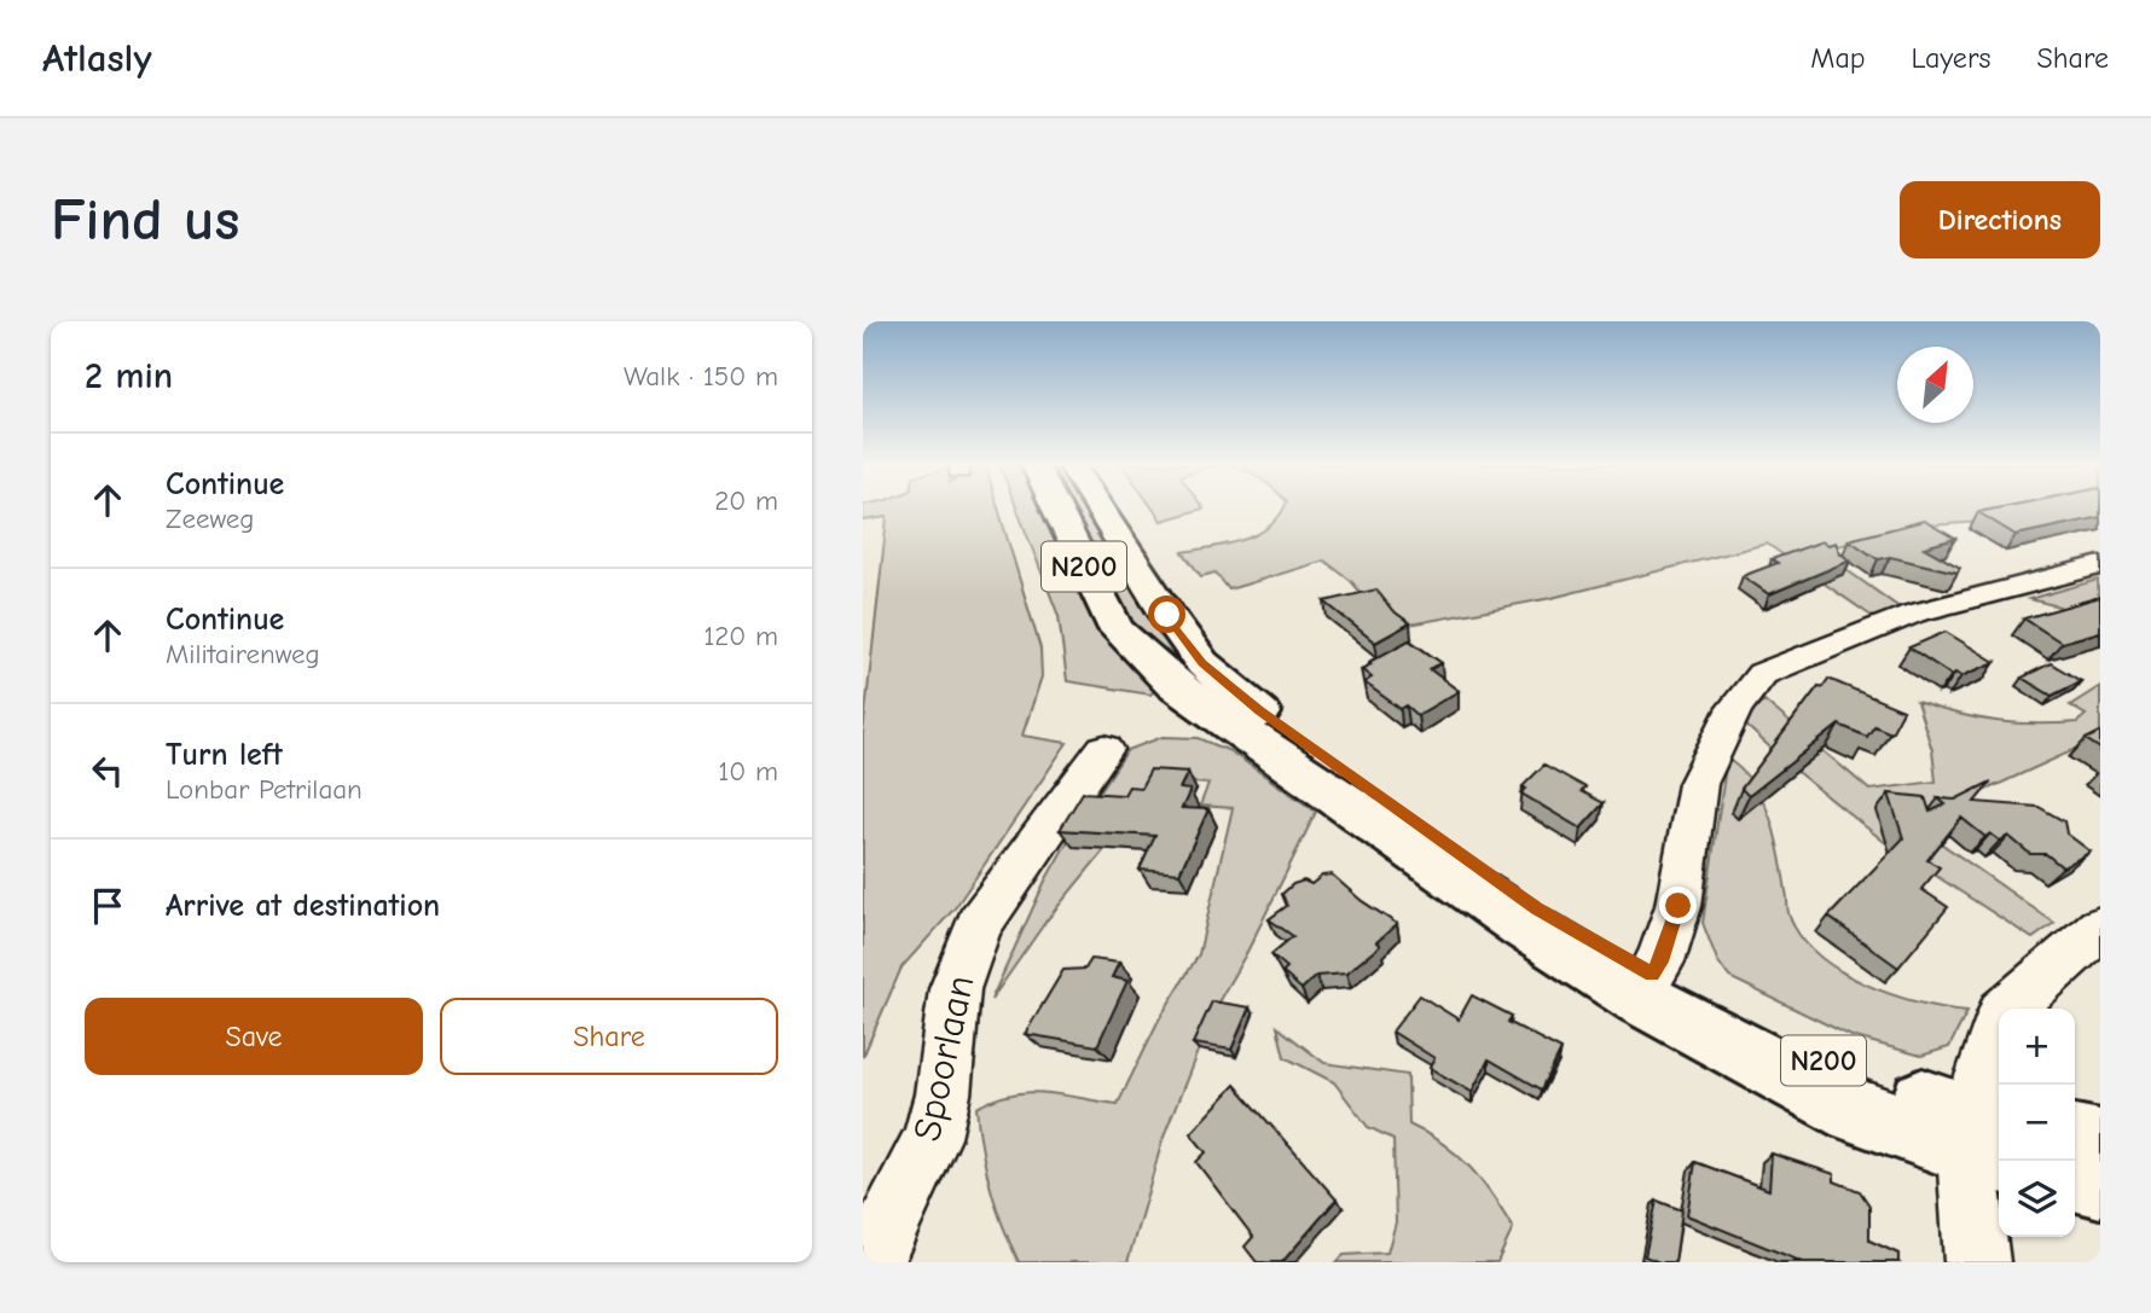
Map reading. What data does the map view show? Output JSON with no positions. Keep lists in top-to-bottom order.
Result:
{
  "streets": {
    "main road": ["N200"],
    "street": ["Spoorlaan"]
  },
  "north": "top right",
  "page": {
    "header": "Atlasly",
    "nav": ["Map", "Layers", "Share"],
    "buttons": [
      "Directions",
      ["Save", "Share"]
    ],
    "title": "Find us",
    "heading": ["2 min", "Walk · 150 m"],
    "list": [
      ["Continue", "Zeeweg", "20 m"],
      ["Continue", "Militairenweg", "120 m"],
      ["Turn left", "Lonbar Petrilaan", "10 m"],
      "Arrive at destination"
    ],
    "map_buttons": ["+", "−"]
  }
}
